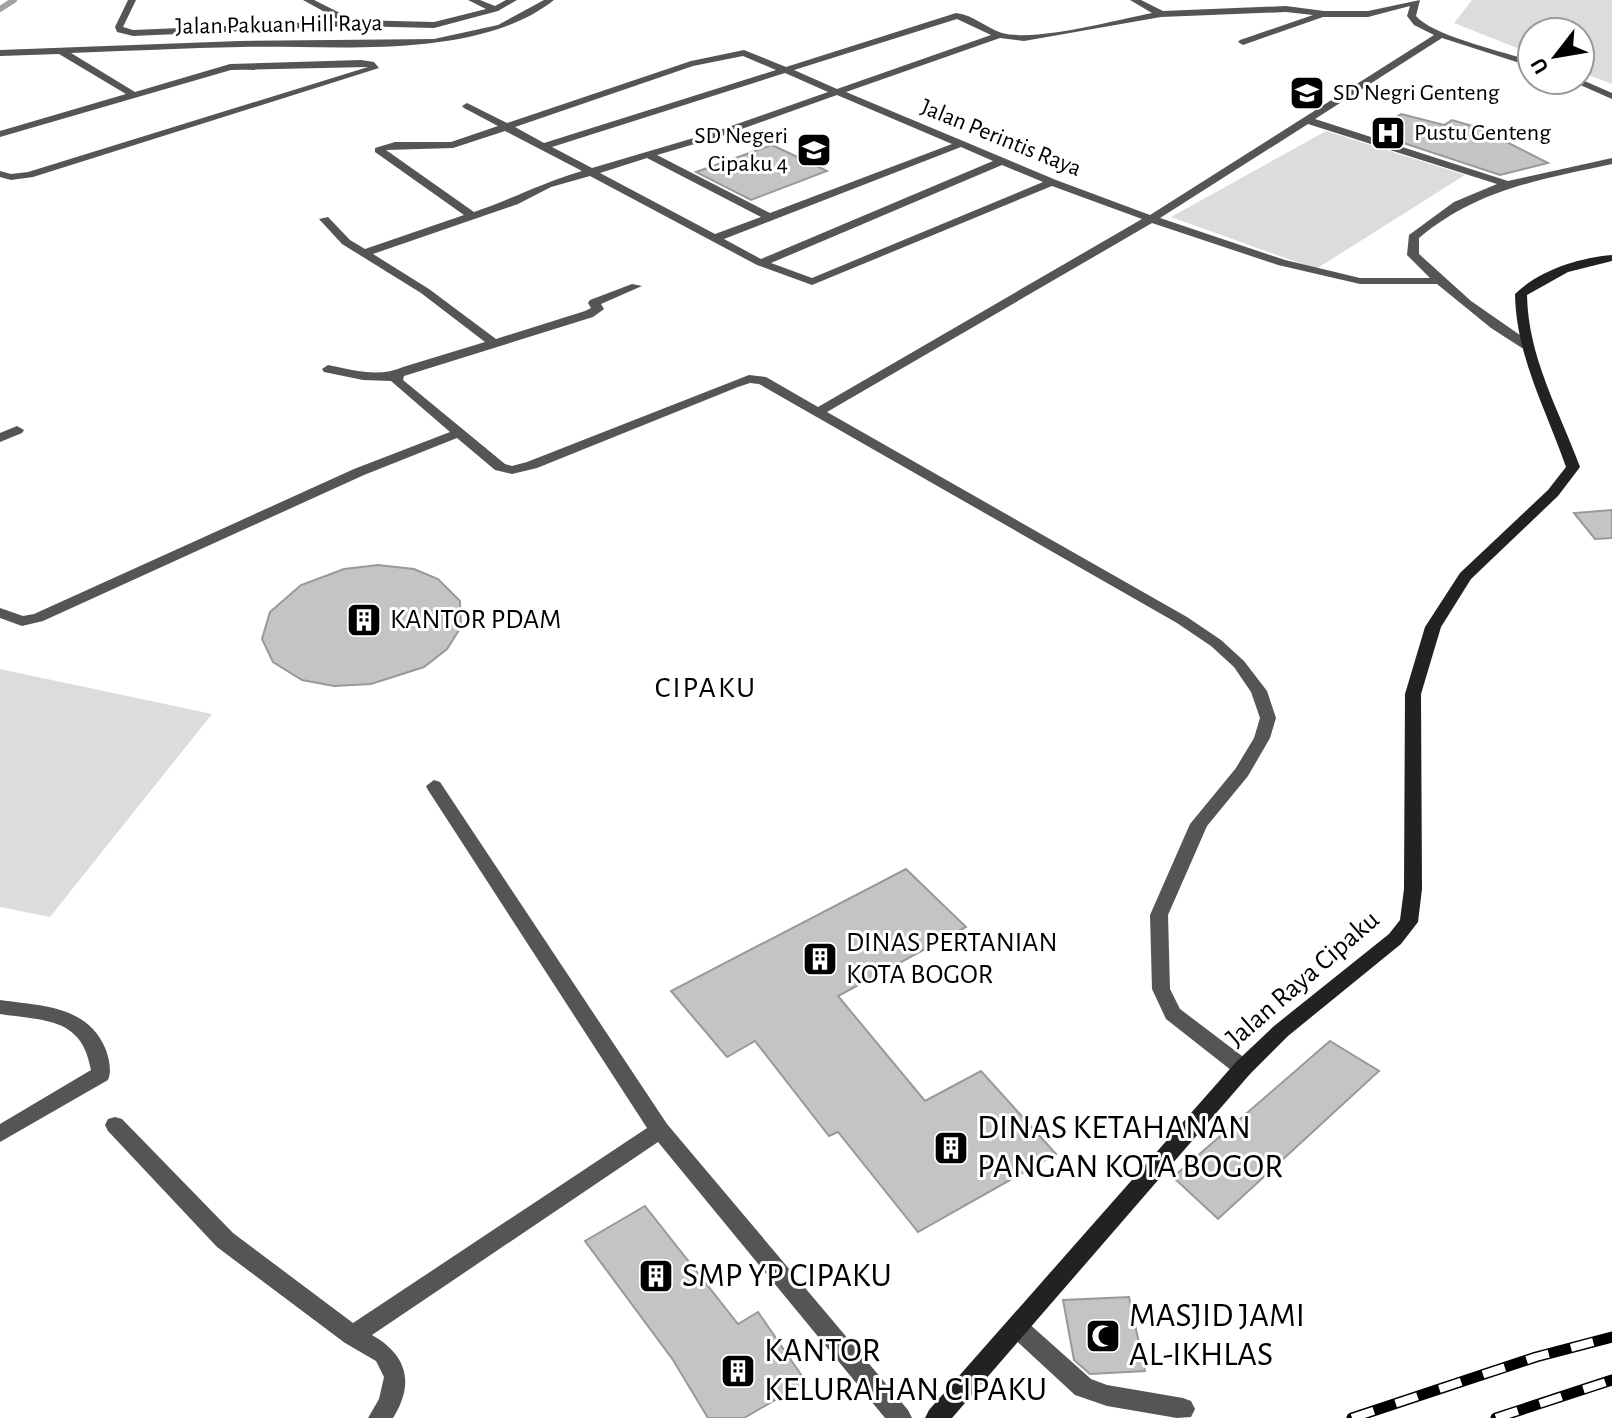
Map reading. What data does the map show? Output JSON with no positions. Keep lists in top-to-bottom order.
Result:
{
  "streets": {
    "street": ["Jalan Pakuan Hill Raya", "Jalan Perintis Raya", "Jalan Raya Cipaku"]
  },
  "districts": ["CIPAKU"],
  "places": {
    "school or university": ["SD Negri Genteng", "SD Negeri Cipaku 4"],
    "hospital": ["Pustu Genteng"],
    "building": [
      "KANTOR PDAM",
      "DINAS PERTANIAN KOTA BOGOR",
      "DINAS KETAHANAN PANGAN KOTA BOGOR",
      "SMP YP CIPAKU",
      "KANTOR KELURAHAN CIPAKU"
    ],
    "mosque": ["MASJID JAMI AL-IKHLAS"]
  },
  "north": "bottom left"
}
